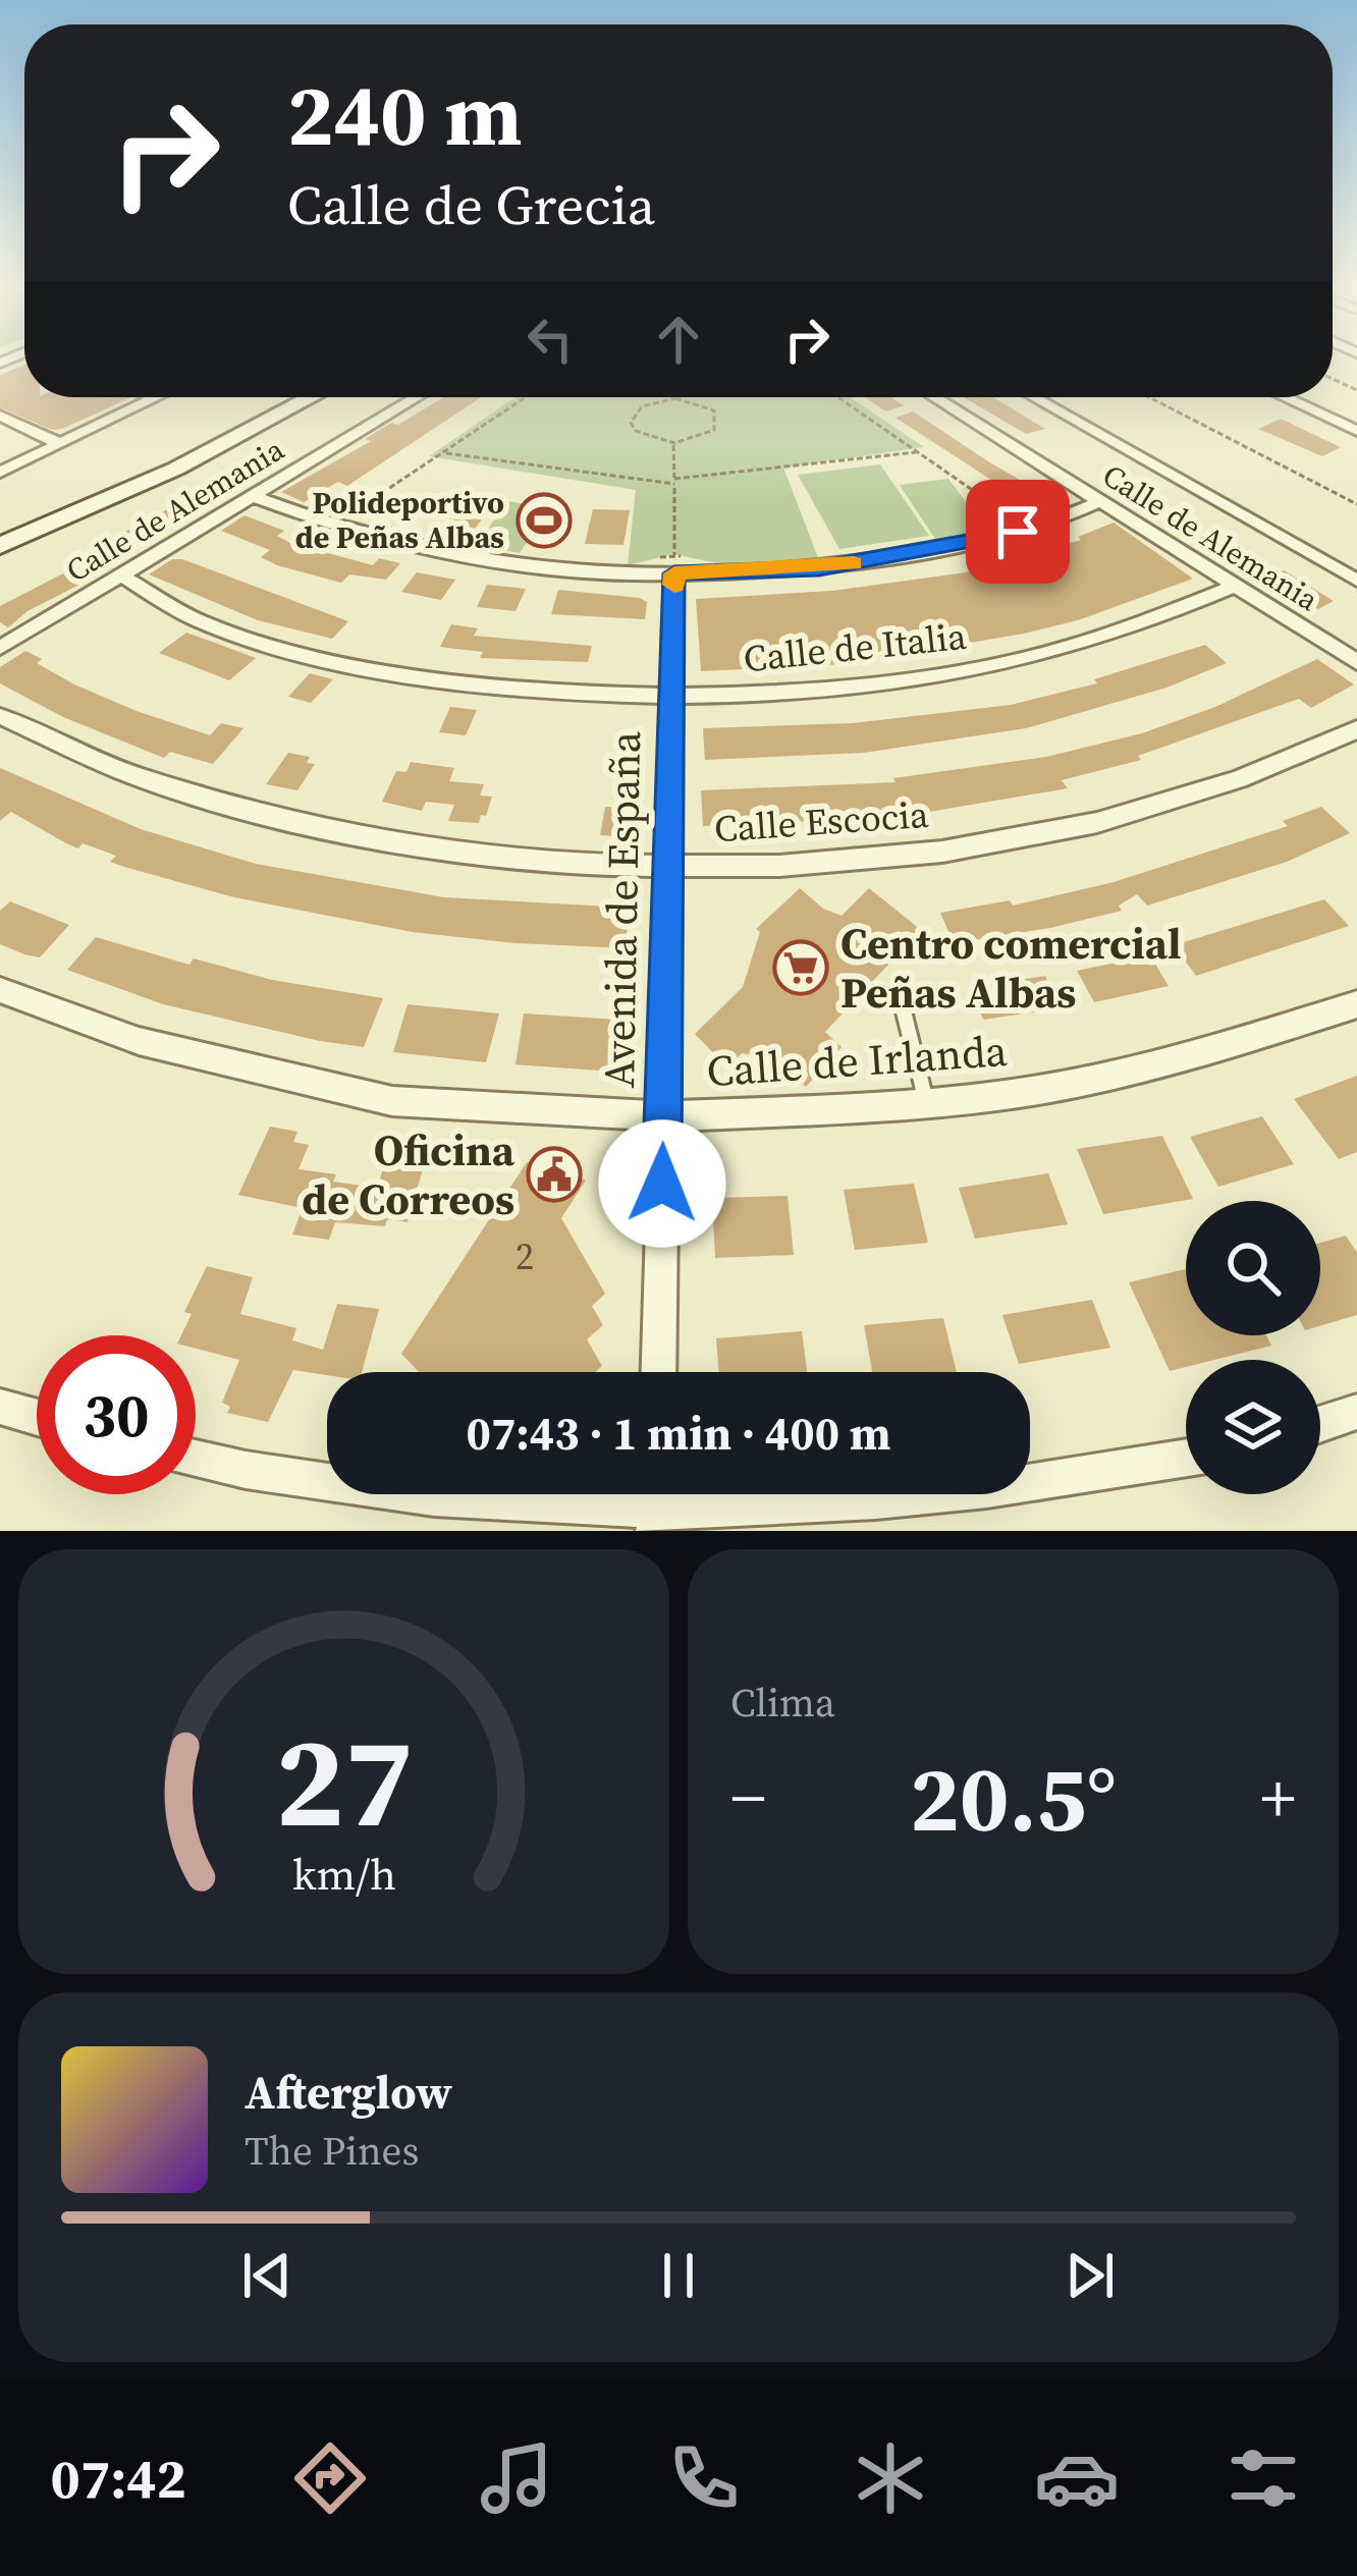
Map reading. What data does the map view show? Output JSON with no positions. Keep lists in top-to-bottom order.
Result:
{
  "streets": {
    "street": [
      "Calle de Alemania",
      "Calle de Italia",
      "Calle Escocia",
      "Avenida de España",
      "Calle de Irlanda"
    ]
  },
  "crossings": [
    ["Calle de Alemania", "Calle de Italia"],
    ["Calle de Italia", "Avenida de España"],
    ["Calle Escocia", "Avenida de España"],
    ["Avenida de España", "Calle de Irlanda"]
  ],
  "places": {
    "sports": ["Polideportivo de Peñas Albas"],
    "supermarket": ["Centro comercial Peñas Albas"],
    "public building": ["Oficina de Correos"]
  },
  "house_numbers": ["2"],
  "page": {
    "turn": ["240 m", "Calle de Grecia"],
    "limit": "30",
    "trip": "07:43 · 1 min · 400 m",
    "tile": "Clima",
    "heat": ["−", "20.5°", "+"],
    "song": ["Afterglow", "The Pines"],
    "tabs": "07:42",
    "gauge": ["27", "km/h"]
  }
}
